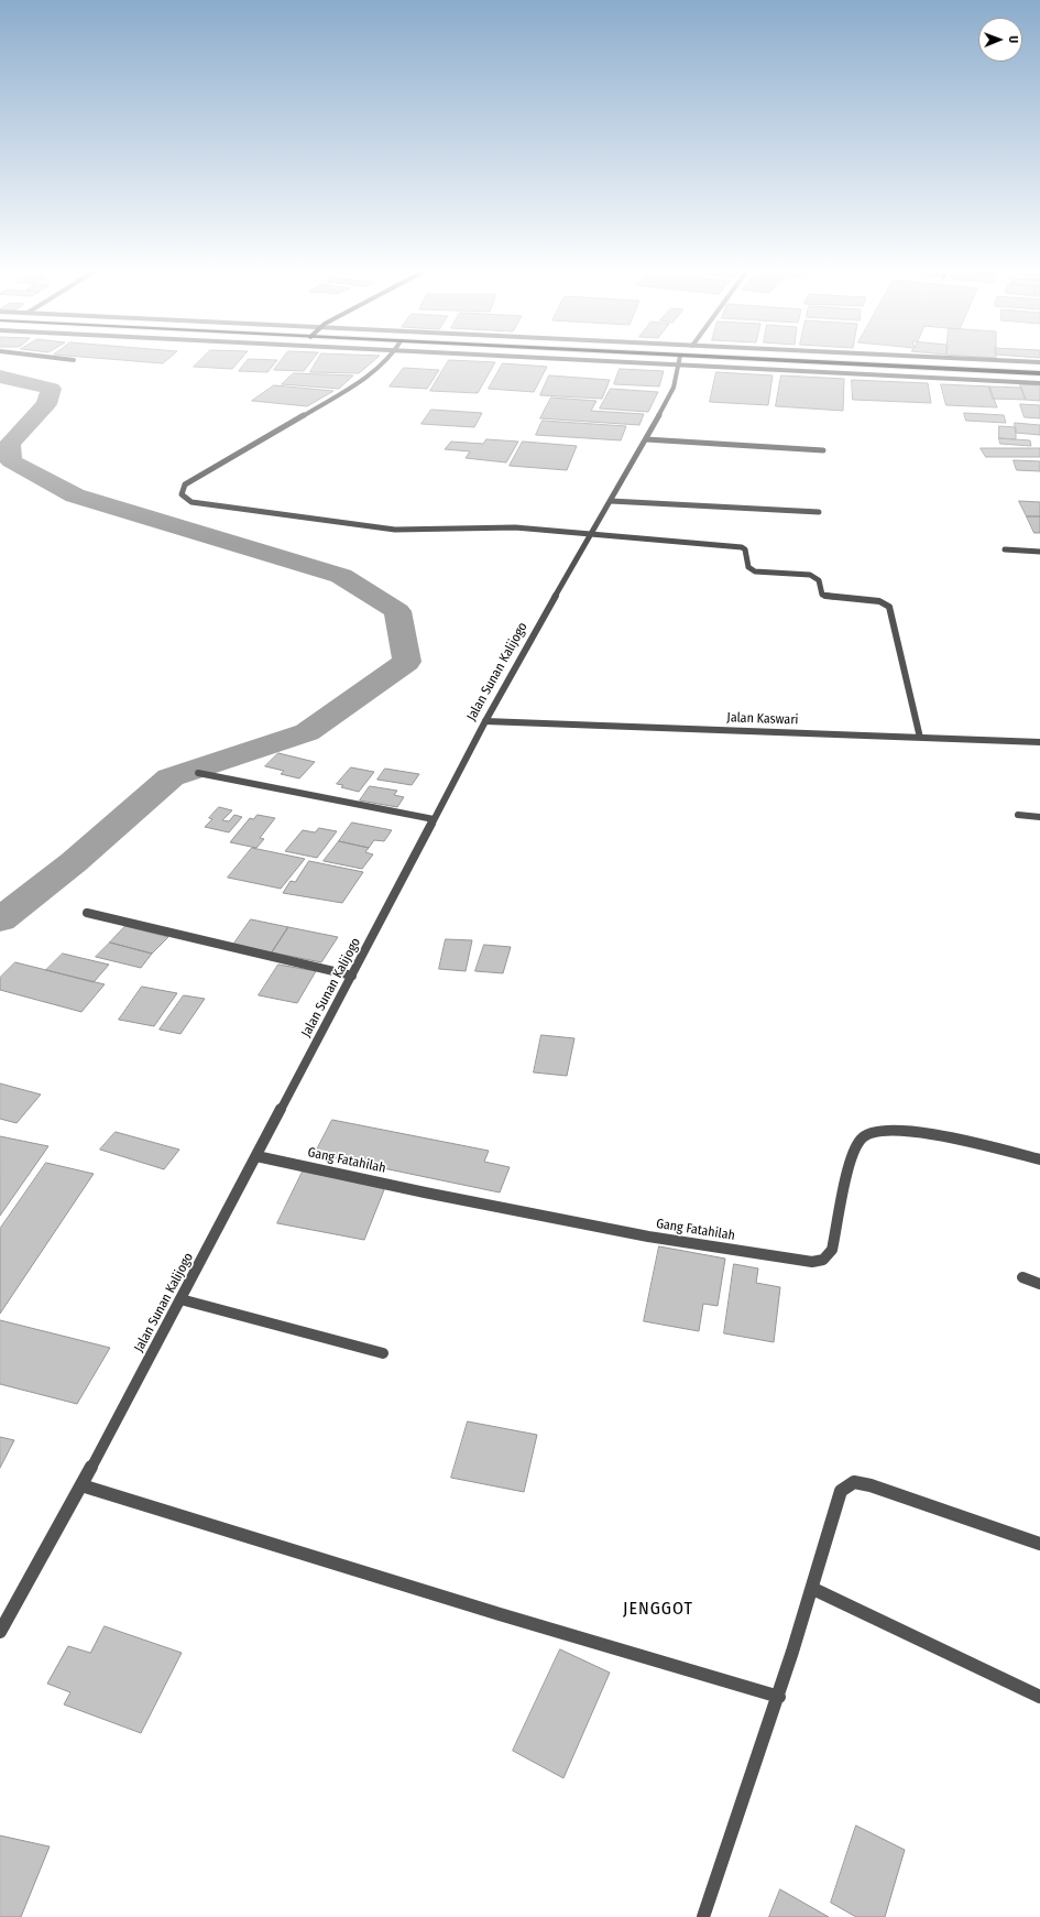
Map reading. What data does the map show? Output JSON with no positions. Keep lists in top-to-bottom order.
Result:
{
  "streets": {
    "street": ["Jalan Sunan Kalijogo", "Jalan Kaswari", "Gang Fatahilah"]
  },
  "crossings": [
    ["Jalan Sunan Kalijogo", "Jalan Kaswari"],
    ["Jalan Sunan Kalijogo", "Gang Fatahilah"]
  ],
  "districts": ["JENGGOT"],
  "north": "right"
}
